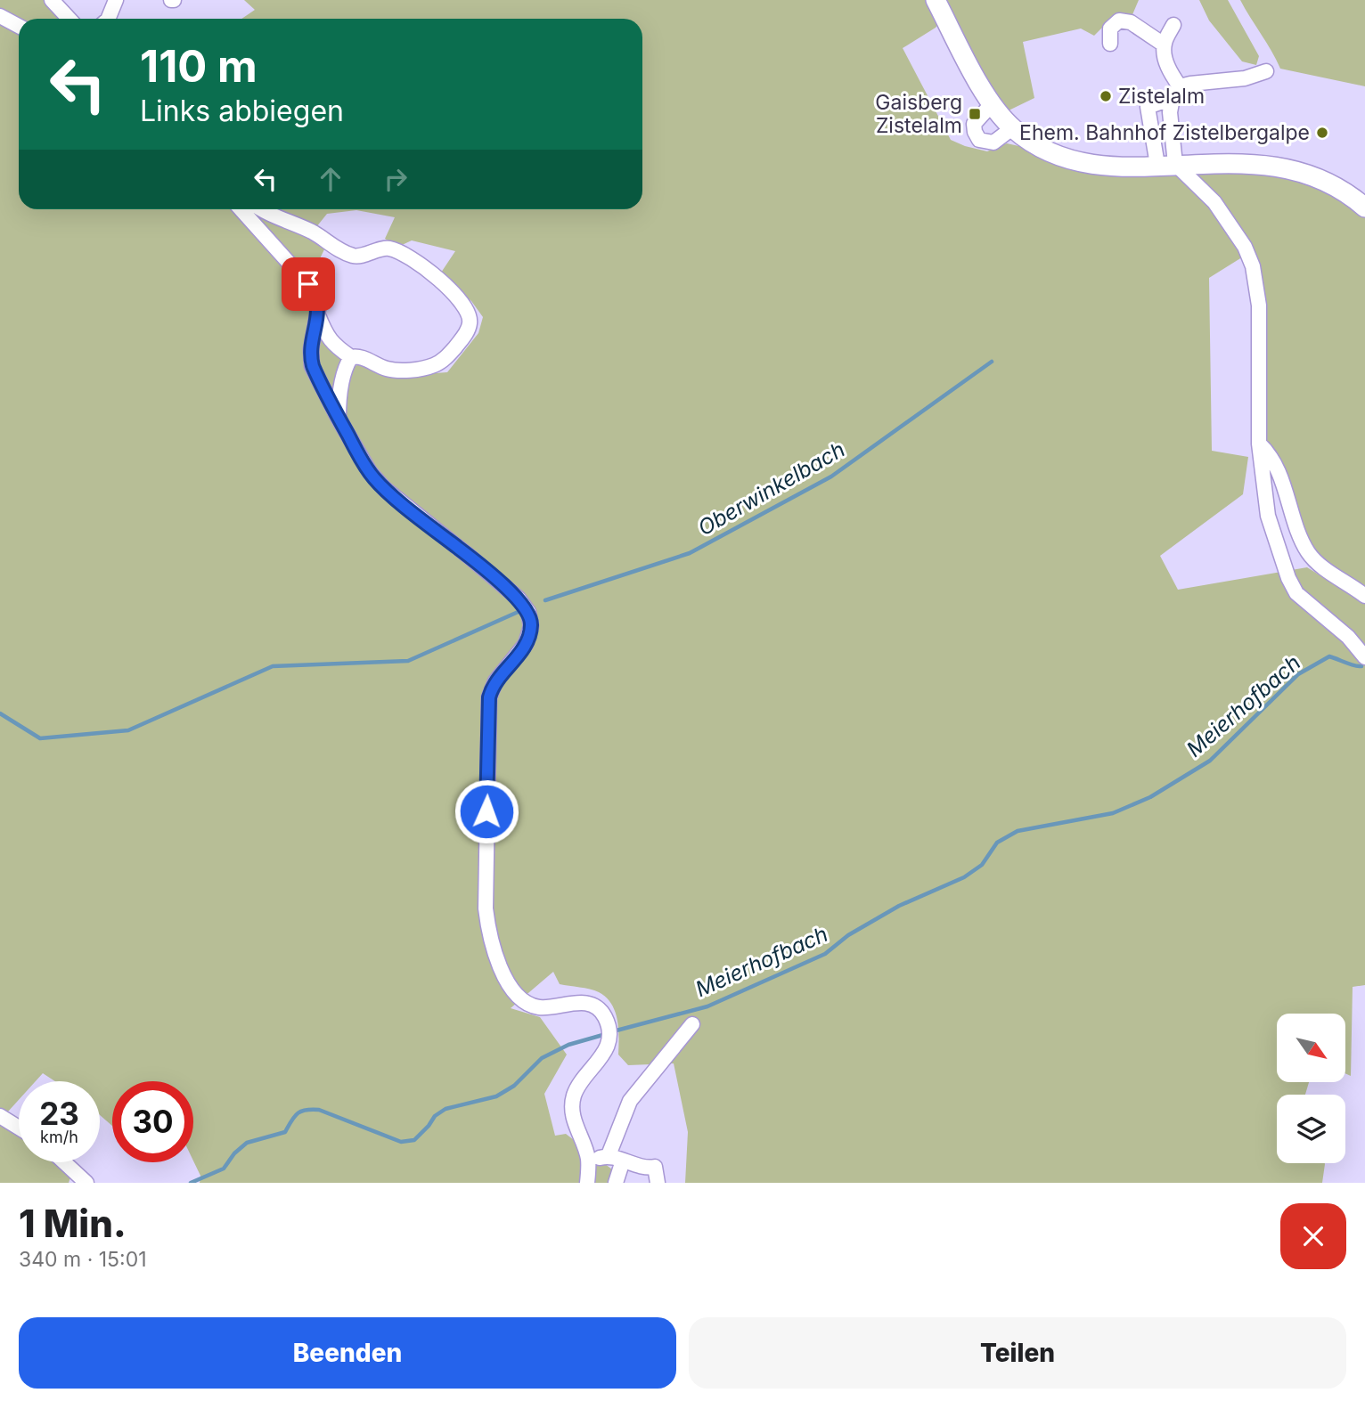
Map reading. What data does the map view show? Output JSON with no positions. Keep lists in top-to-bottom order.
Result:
{
  "water": ["Oberwinkelbach", "Meierhofbach"],
  "places": {
    "other": ["Zistelalm", "Ehem. Bahnhof Zistelbergalpe"],
    "transit": ["Gaisberg Zistelalm"]
  },
  "north": "bottom right",
  "page": {
    "turn": ["110 m", "Links abbiegen"],
    "speed": "23 km/h",
    "limit": "30",
    "heading": ["1 Min.", "340 m · 15:01"],
    "buttons": ["Beenden", "Teilen"]
  }
}
